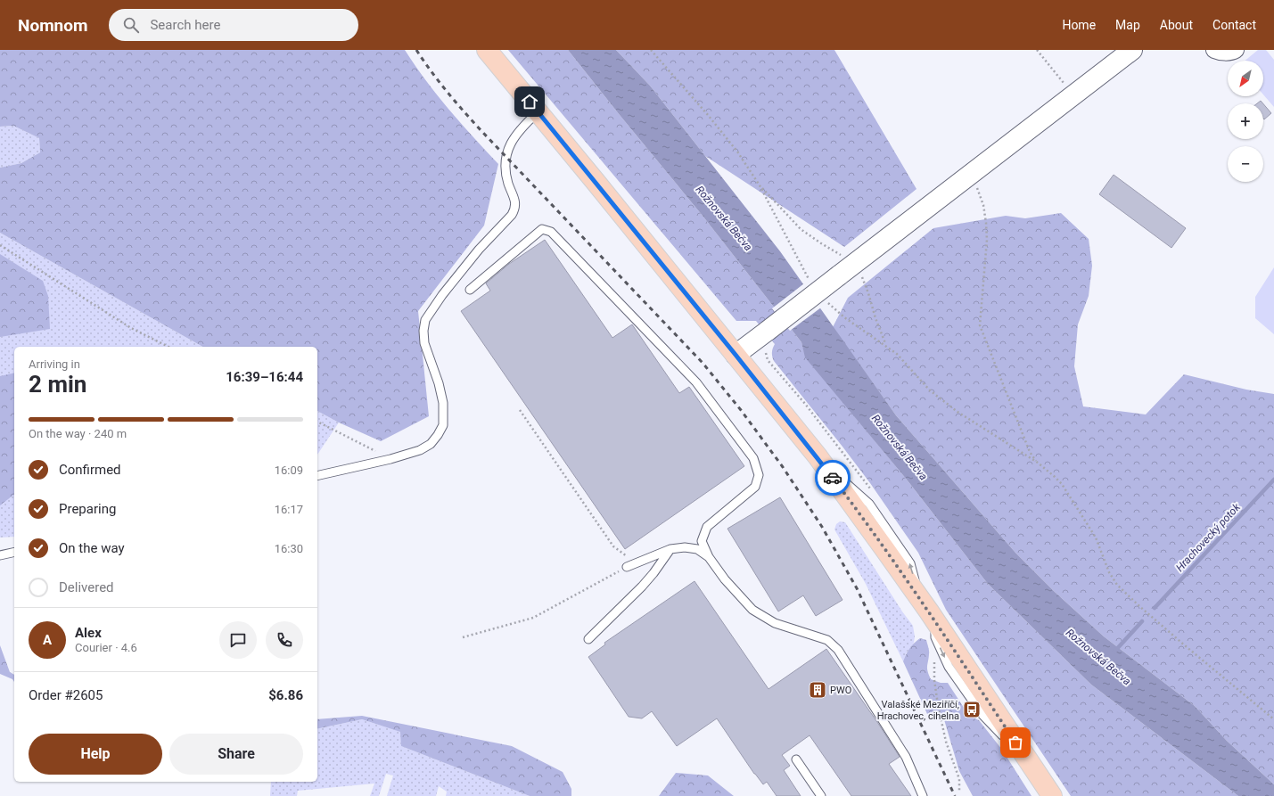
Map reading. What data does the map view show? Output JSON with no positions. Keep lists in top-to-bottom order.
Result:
{
  "water": ["Rožnovská Bečva", "Hrachovecký potok"],
  "places": {
    "building": ["PWO"],
    "bus stop": ["Valašské Meziříčí, Hrachovec, cihelna"]
  },
  "north": "bottom left",
  "page": {
    "header": "Nomnom",
    "search": "Search here",
    "nav": [
      "Home",
      "Map",
      "About",
      "Contact"
    ],
    "map_buttons": ["+", "−"],
    "heading": ["2 min", "Arriving in", "16:39–16:44"],
    "panel": [
      "Alex",
      "Courier · 4.6",
      "Order #2605",
      "$6.86"
    ],
    "bar": "On the way · 240 m",
    "list": [
      ["Confirmed", "16:09"],
      ["Preparing", "16:17"],
      ["On the way", "16:30"],
      "Delivered"
    ],
    "round": "A",
    "buttons": ["Help", "Share"]
  }
}
